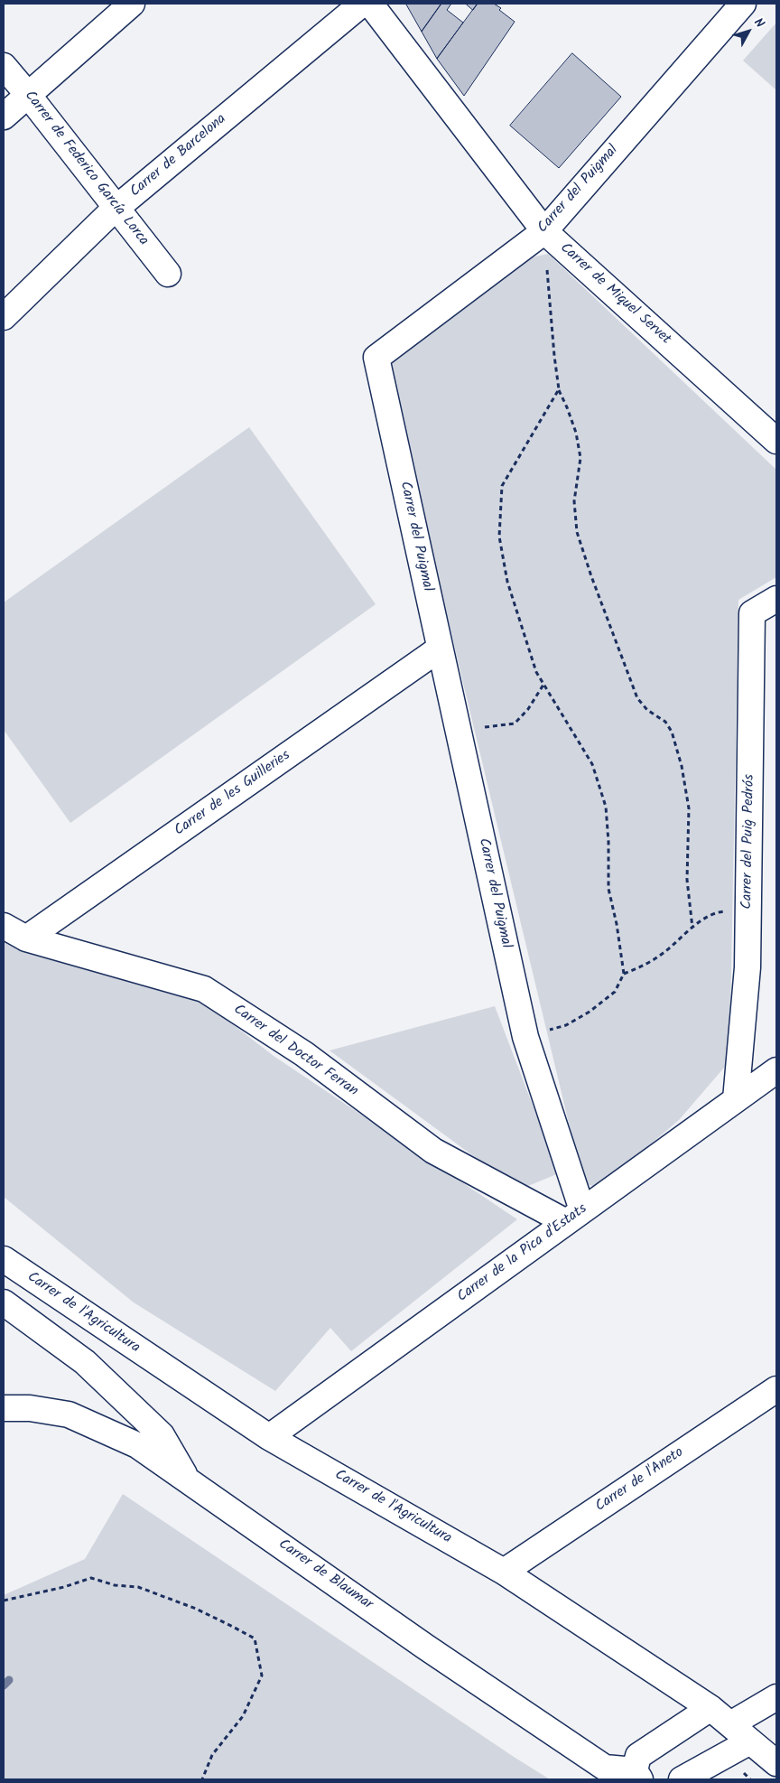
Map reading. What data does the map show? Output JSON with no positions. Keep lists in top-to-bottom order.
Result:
{
  "streets": {
    "street": [
      "Carrer de Barcelona",
      "Carrer de Federico García Lorca",
      "Carrer del Puigmal",
      "Carrer de Miquel Servet",
      "Carrer de les Guilleries",
      "Carrer del Puig Pedrós",
      "Carrer del Doctor Ferran",
      "Carrer de la Pica d'Estats",
      "Carrer de l'Agricultura",
      "Carrer de l'Aneto",
      "Carrer de Blaumar"
    ]
  },
  "crossings": [
    ["Carrer de Barcelona", "Carrer de Federico García Lorca"],
    ["Carrer del Puigmal", "Carrer de Miquel Servet"],
    ["Carrer del Puigmal", "Carrer de les Guilleries"],
    ["Carrer del Puigmal", "Carrer del Doctor Ferran"],
    ["Carrer del Puigmal", "Carrer de la Pica d'Estats"],
    ["Carrer de les Guilleries", "Carrer del Doctor Ferran"],
    ["Carrer del Puig Pedrós", "Carrer de la Pica d'Estats"],
    ["Carrer del Doctor Ferran", "Carrer de la Pica d'Estats"],
    ["Carrer de la Pica d'Estats", "Carrer de l'Agricultura"],
    ["Carrer de l'Agricultura", "Carrer de l'Aneto"]
  ],
  "north": "top right"
}
